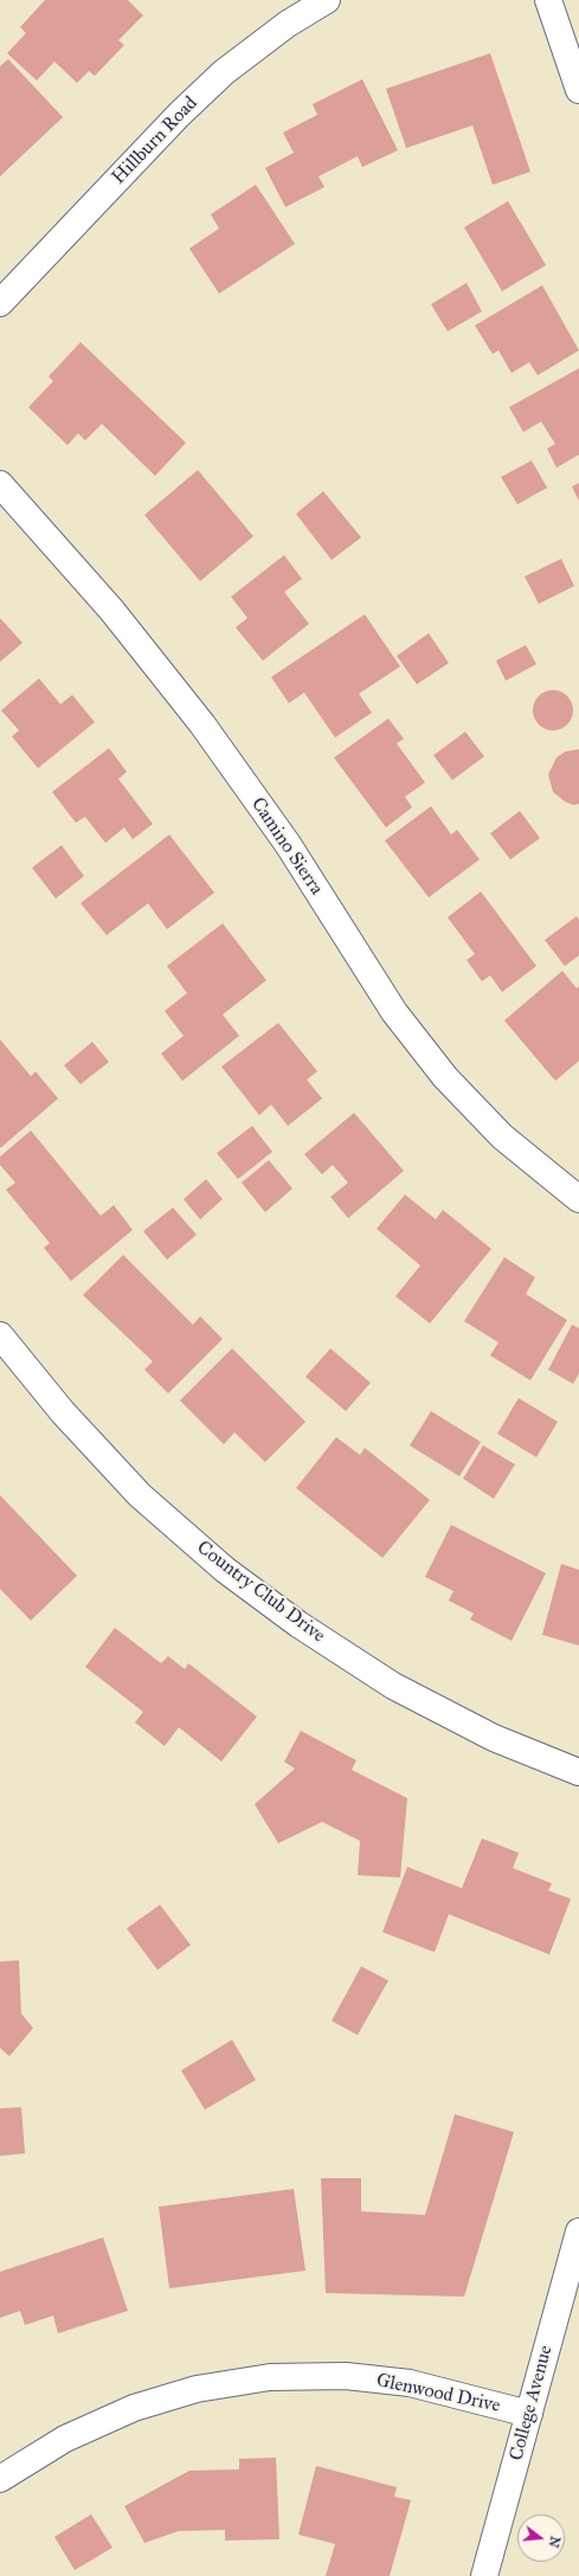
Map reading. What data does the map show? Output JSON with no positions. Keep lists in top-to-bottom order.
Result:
{
  "streets": {
    "street": [
      "Hillburn Road",
      "Camino Sierra",
      "Country Club Drive",
      "Glenwood Drive",
      "College Avenue"
    ]
  },
  "crossings": [
    ["Glenwood Drive", "College Avenue"]
  ],
  "north": "right"
}
